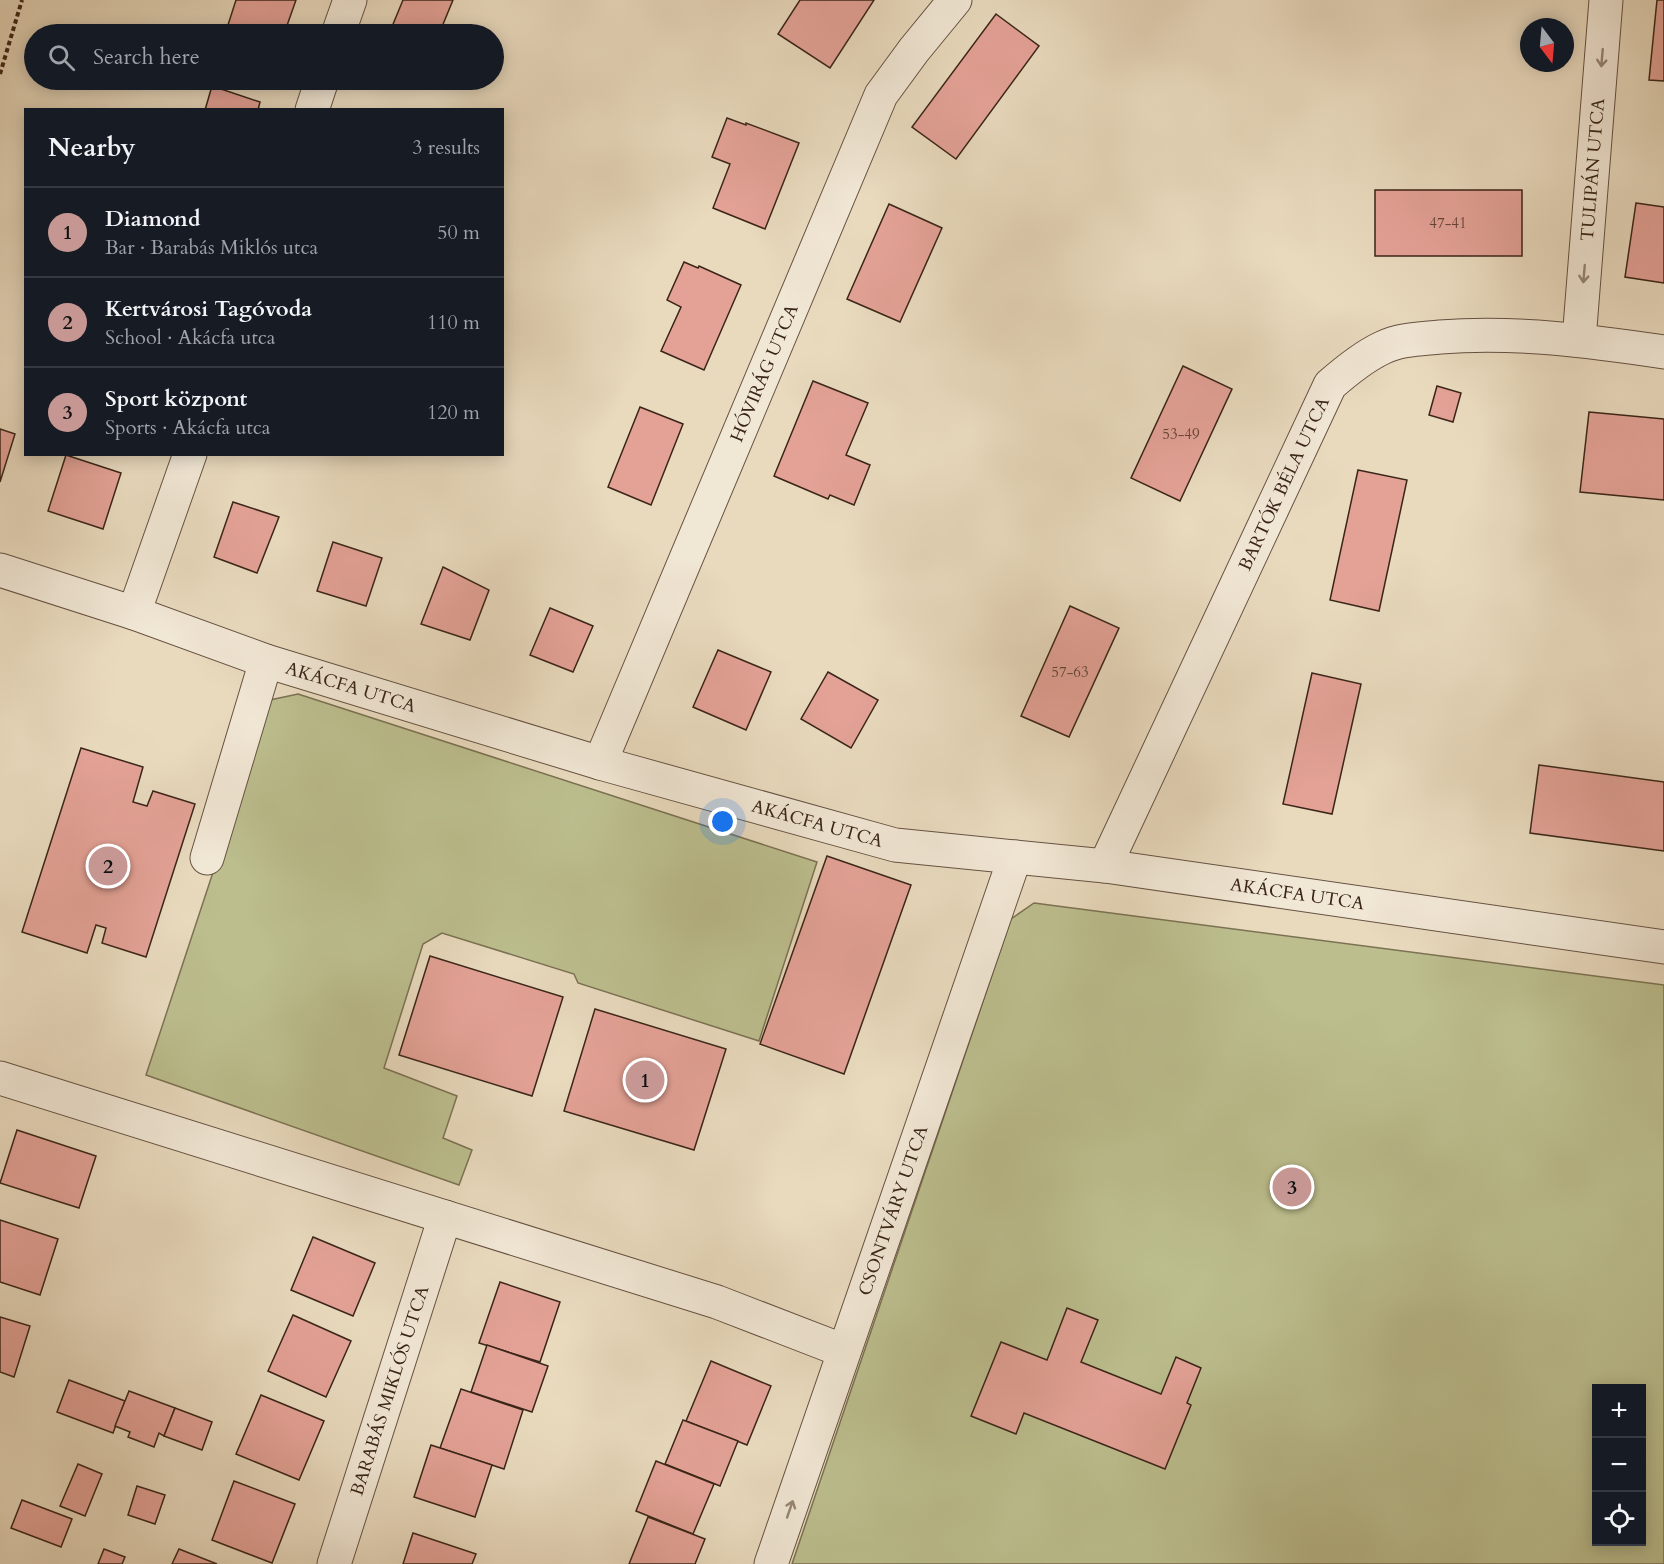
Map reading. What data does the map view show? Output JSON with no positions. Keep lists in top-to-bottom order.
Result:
{
  "streets": {
    "street": [
      "TULIPÁN UTCA",
      "HÓVIRÁG UTCA",
      "BARTÓK BÉLA UTCA",
      "AKÁCFA UTCA",
      "CSONTVÁRY UTCA",
      "BARABÁS MIKLÓS UTCA"
    ]
  },
  "crossings": [
    ["TULIPÁN UTCA", "BARTÓK BÉLA UTCA"],
    ["HÓVIRÁG UTCA", "AKÁCFA UTCA"],
    ["BARTÓK BÉLA UTCA", "AKÁCFA UTCA"],
    ["AKÁCFA UTCA", "CSONTVÁRY UTCA"]
  ],
  "one_way": ["TULIPÁN UTCA"],
  "house_numbers": ["47-41", "53-49", "57-63"],
  "north": "bottom",
  "page": {
    "search": "Search here",
    "heading": ["Nearby", "3 results"],
    "list": [
      {
        "mark": "1",
        "name": "Diamond",
        "note": "Bar · Barabás Miklós utca",
        "value": "50 m"
      },
      {
        "mark": "2",
        "name": "Kertvárosi Tagóvoda",
        "note": "School · Akácfa utca",
        "value": "110 m"
      },
      {
        "mark": "3",
        "name": "Sport központ",
        "note": "Sports · Akácfa utca",
        "value": "120 m"
      }
    ],
    "pins": ["2", "1", "3"],
    "map_buttons": ["+", "−"]
  }
}
